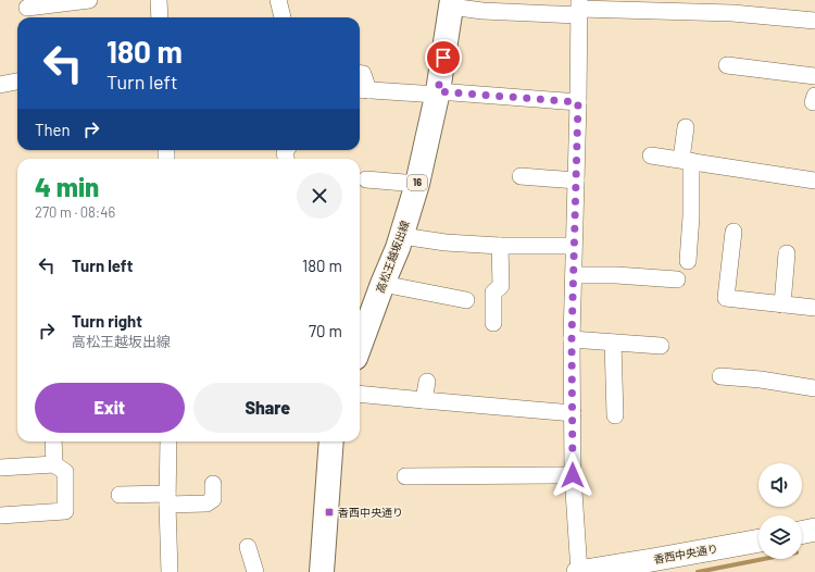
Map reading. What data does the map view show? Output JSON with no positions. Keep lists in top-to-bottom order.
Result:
{
  "streets": {
    "main road": ["16", "高松王越坂出線"],
    "street": ["香西中央通り"]
  },
  "places": {
    "transit": ["香西中央通り"]
  },
  "page": {
    "turn": ["180 m", "Turn left"],
    "then": "Then",
    "heading": ["4 min", "270 m · 08:46"],
    "list": [
      {
        "name": "Turn left",
        "value": "180 m"
      },
      {
        "name": "Turn right",
        "note": "高松王越坂出線",
        "value": "70 m"
      }
    ],
    "buttons": ["Exit", "Share"]
  }
}
